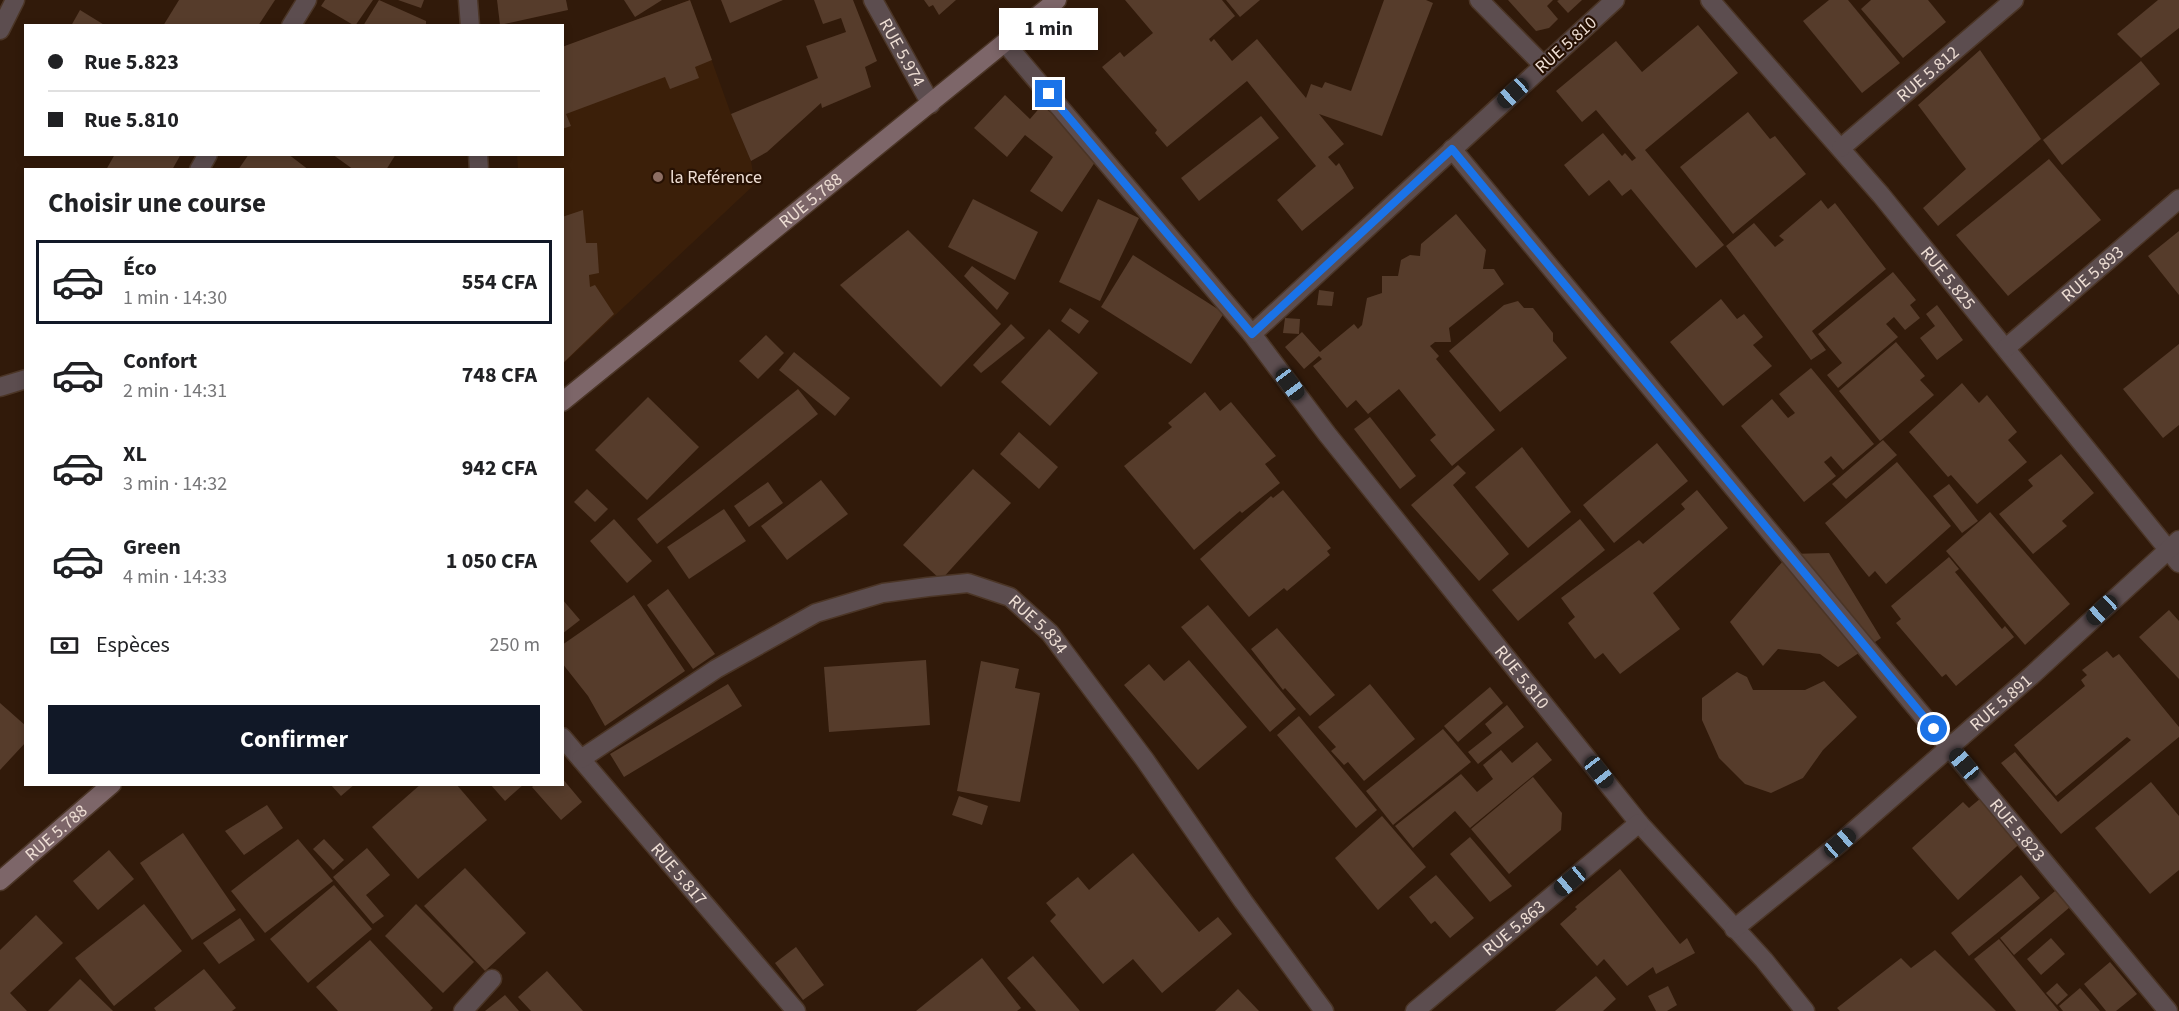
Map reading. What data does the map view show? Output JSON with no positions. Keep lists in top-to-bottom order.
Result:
{
  "streets": {
    "street": [
      "RUE 5.810",
      "RUE 5.974",
      "RUE 5.812",
      "RUE 5.788",
      "RUE 5.893",
      "RUE 5.825",
      "RUE 5.834",
      "RUE 5.891",
      "RUE 5.823",
      "RUE 5.817",
      "RUE 5.863"
    ]
  },
  "crossings": [
    ["RUE 5.810", "RUE 5.788"],
    ["RUE 5.810", "RUE 5.891"],
    ["RUE 5.810", "RUE 5.823"],
    ["RUE 5.810", "RUE 5.863"],
    ["RUE 5.974", "RUE 5.788"],
    ["RUE 5.812", "RUE 5.825"],
    ["RUE 5.893", "RUE 5.825"],
    ["RUE 5.825", "RUE 5.891"],
    ["RUE 5.834", "RUE 5.817"],
    ["RUE 5.891", "RUE 5.823"]
  ],
  "places": ["la Reférence"],
  "page": {
    "bubble": "1 min",
    "banner": ["Rue 5.823", "Rue 5.810"],
    "heading": "Choisir une course",
    "list": [
      {
        "name": "Éco",
        "note": "1 min · 14:30",
        "value": "554 CFA"
      },
      {
        "name": "Confort",
        "note": "2 min · 14:31",
        "value": "748 CFA"
      },
      {
        "name": "XL",
        "note": "3 min · 14:32",
        "value": "942 CFA"
      },
      {
        "name": "Green",
        "note": "4 min · 14:33",
        "value": "1 050 CFA"
      }
    ],
    "pay": ["Espèces", "250 m"],
    "buttons": "Confirmer"
  }
}
